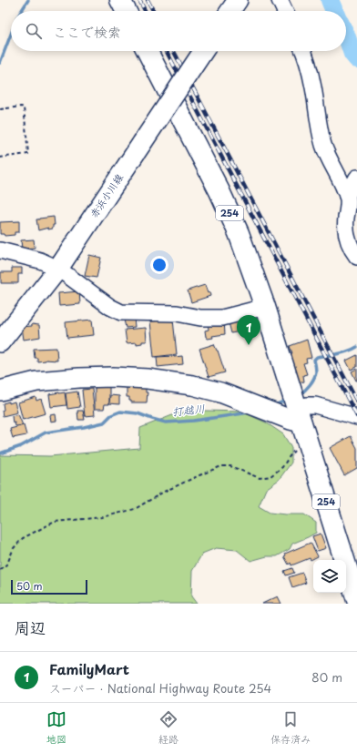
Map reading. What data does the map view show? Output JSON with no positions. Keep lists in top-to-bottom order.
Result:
{
  "streets": {
    "highway": ["254"],
    "main road": ["赤浜小川線"]
  },
  "water": ["打越川"],
  "scale_bar": "50 m",
  "page": {
    "search": "ここで検索",
    "pins": "1",
    "scale": "50 m",
    "heading": "周辺",
    "list": [
      {
        "mark": "1",
        "name": "FamilyMart",
        "note": "スーパー · National Highway Route 254",
        "value": "80 m"
      }
    ],
    "nav": ["地図", "経路", "保存済み"]
  }
}
